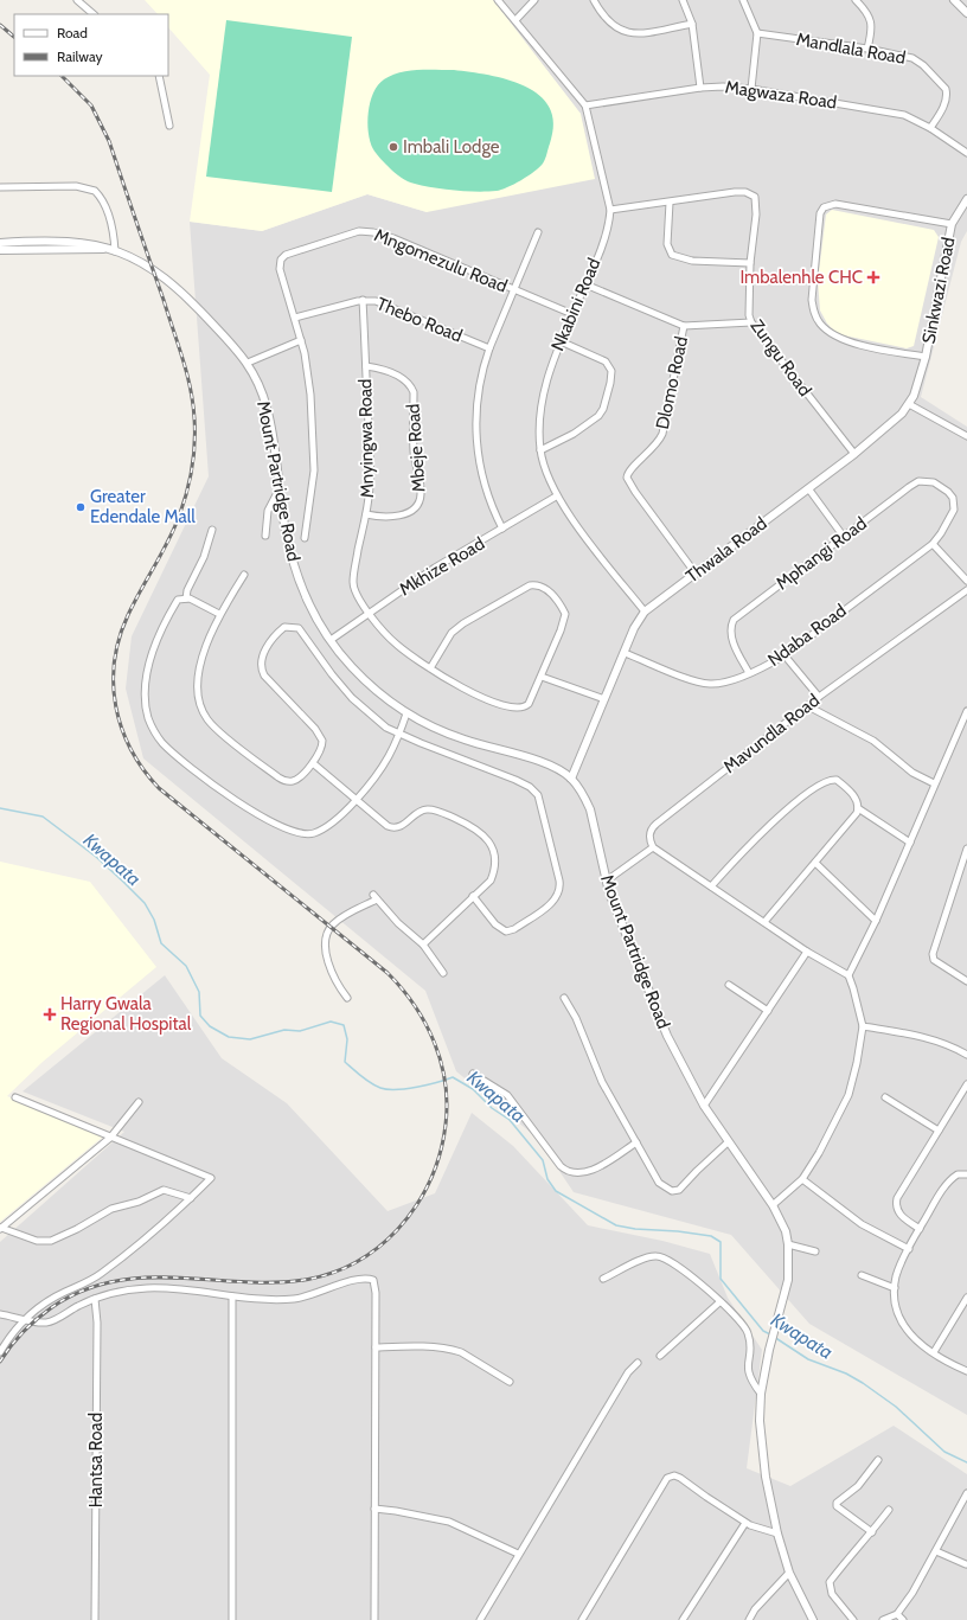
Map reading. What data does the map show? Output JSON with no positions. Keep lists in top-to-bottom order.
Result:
{
  "streets": {
    "street": [
      "Mandlala Road",
      "Magwaza Road",
      "Mngomezulu Road",
      "Sinkwazi Road",
      "Nkabini Road",
      "Thebo Road",
      "Zungu Road",
      "Dlomo Road",
      "Mnyingwa Road",
      "Mbeje Road",
      "Mount Partridge Road",
      "Thwala Road",
      "Mphangi Road",
      "Mkhize Road",
      "Ndaba Road",
      "Mavundla Road",
      "Hantsa Road"
    ]
  },
  "crossings": [
    ["Mandlala Road", "Magwaza Road"],
    ["Magwaza Road", "Nkabini Road"],
    ["Mngomezulu Road", "Nkabini Road"],
    ["Mngomezulu Road", "Thebo Road"],
    ["Sinkwazi Road", "Thwala Road"],
    ["Nkabini Road", "Zungu Road"],
    ["Nkabini Road", "Thwala Road"],
    ["Nkabini Road", "Mkhize Road"],
    ["Thebo Road", "Mnyingwa Road"],
    ["Zungu Road", "Thwala Road"],
    ["Dlomo Road", "Thwala Road"],
    ["Mnyingwa Road", "Mbeje Road"],
    ["Mnyingwa Road", "Mkhize Road"],
    ["Mount Partridge Road", "Thwala Road"],
    ["Mount Partridge Road", "Mkhize Road"],
    ["Thwala Road", "Ndaba Road"],
    ["Mphangi Road", "Ndaba Road"]
  ],
  "water": ["Kwapata"],
  "places": {
    "other": ["Imbali Lodge", "Greater Edendale Mall"],
    "health": ["Imbalenhle CHC", "Harry Gwala Regional Hospital"]
  },
  "legend": ["Road", "Railway"]
}
